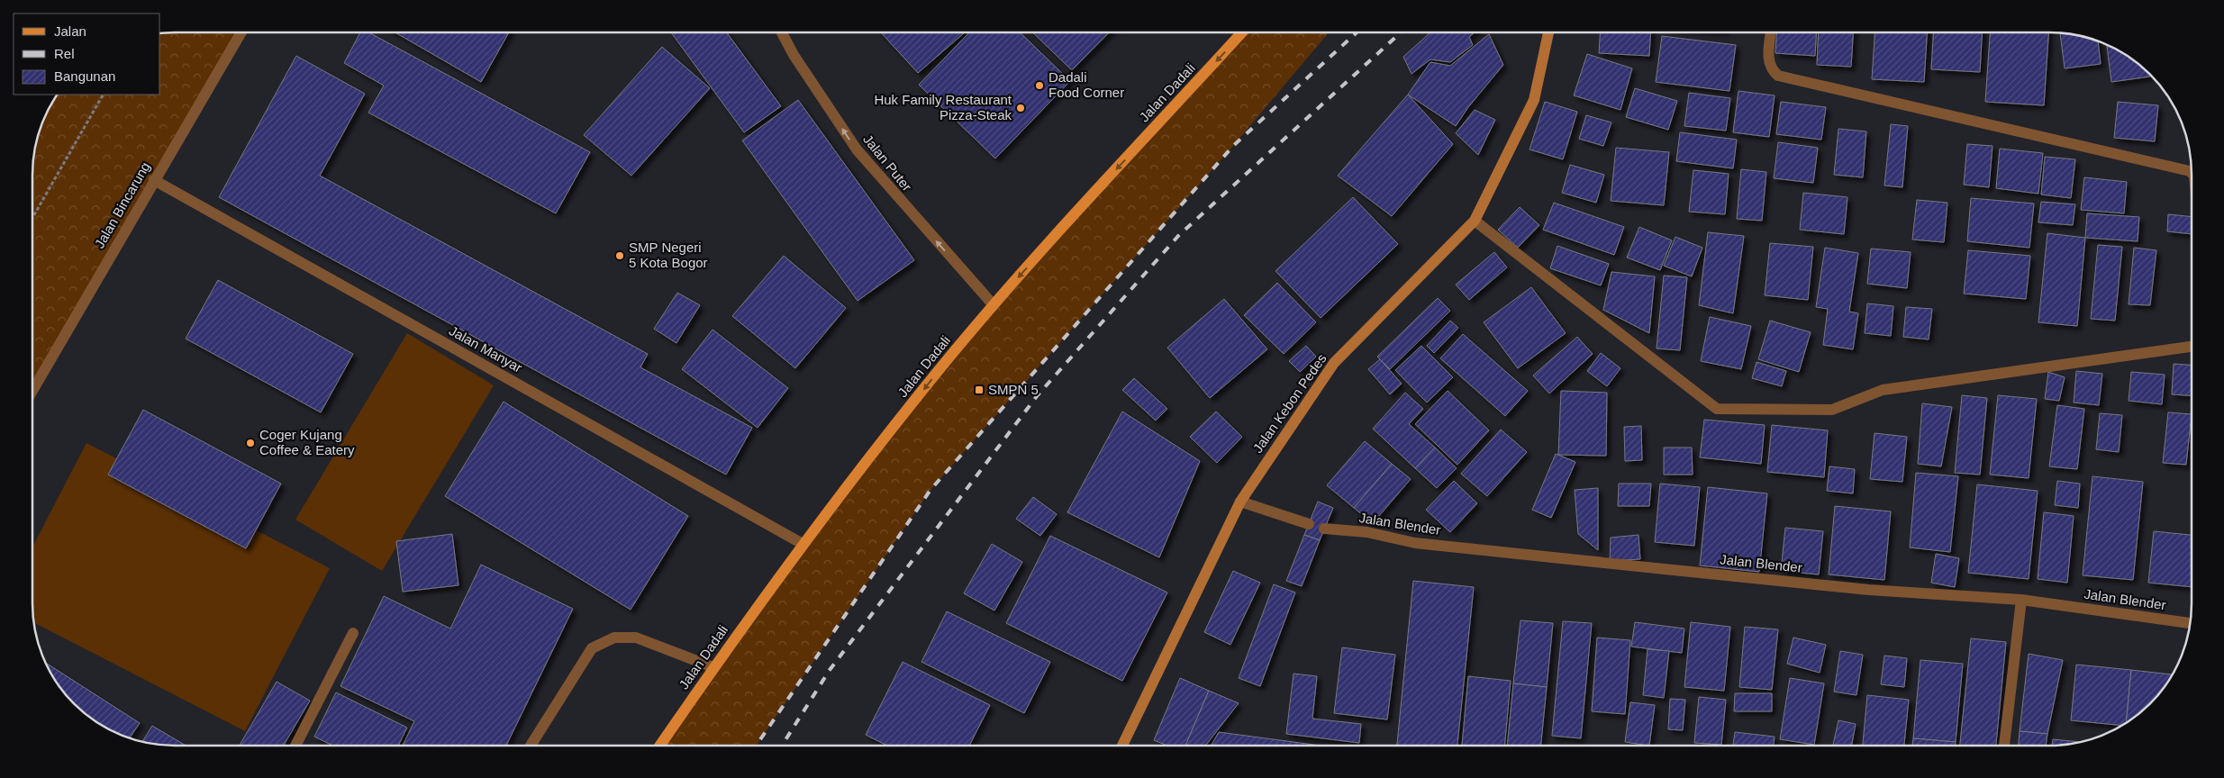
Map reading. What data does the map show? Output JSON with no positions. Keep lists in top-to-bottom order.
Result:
{
  "streets": {
    "main road": ["Jalan Dadali", "Jalan Kebon Pedes"],
    "street": [
      "Jalan Puter",
      "Jalan Bincarung",
      "Jalan Manyar",
      "Jalan Blender"
    ]
  },
  "crossings": [
    ["Jalan Dadali", "Jalan Puter"],
    ["Jalan Dadali", "Jalan Manyar"],
    ["Jalan Bincarung", "Jalan Manyar"]
  ],
  "one_way": ["Jalan Dadali", "Jalan Puter"],
  "places": {
    "other": [
      "Dadali Food Corner",
      "Huk Family Restaurant Pizza-Steak",
      "SMP Negeri 5 Kota Bogor",
      "Coger Kujang Coffee & Eatery"
    ],
    "transit": ["SMPN 5"]
  },
  "legend": ["Jalan", "Rel", "Bangunan"]
}
